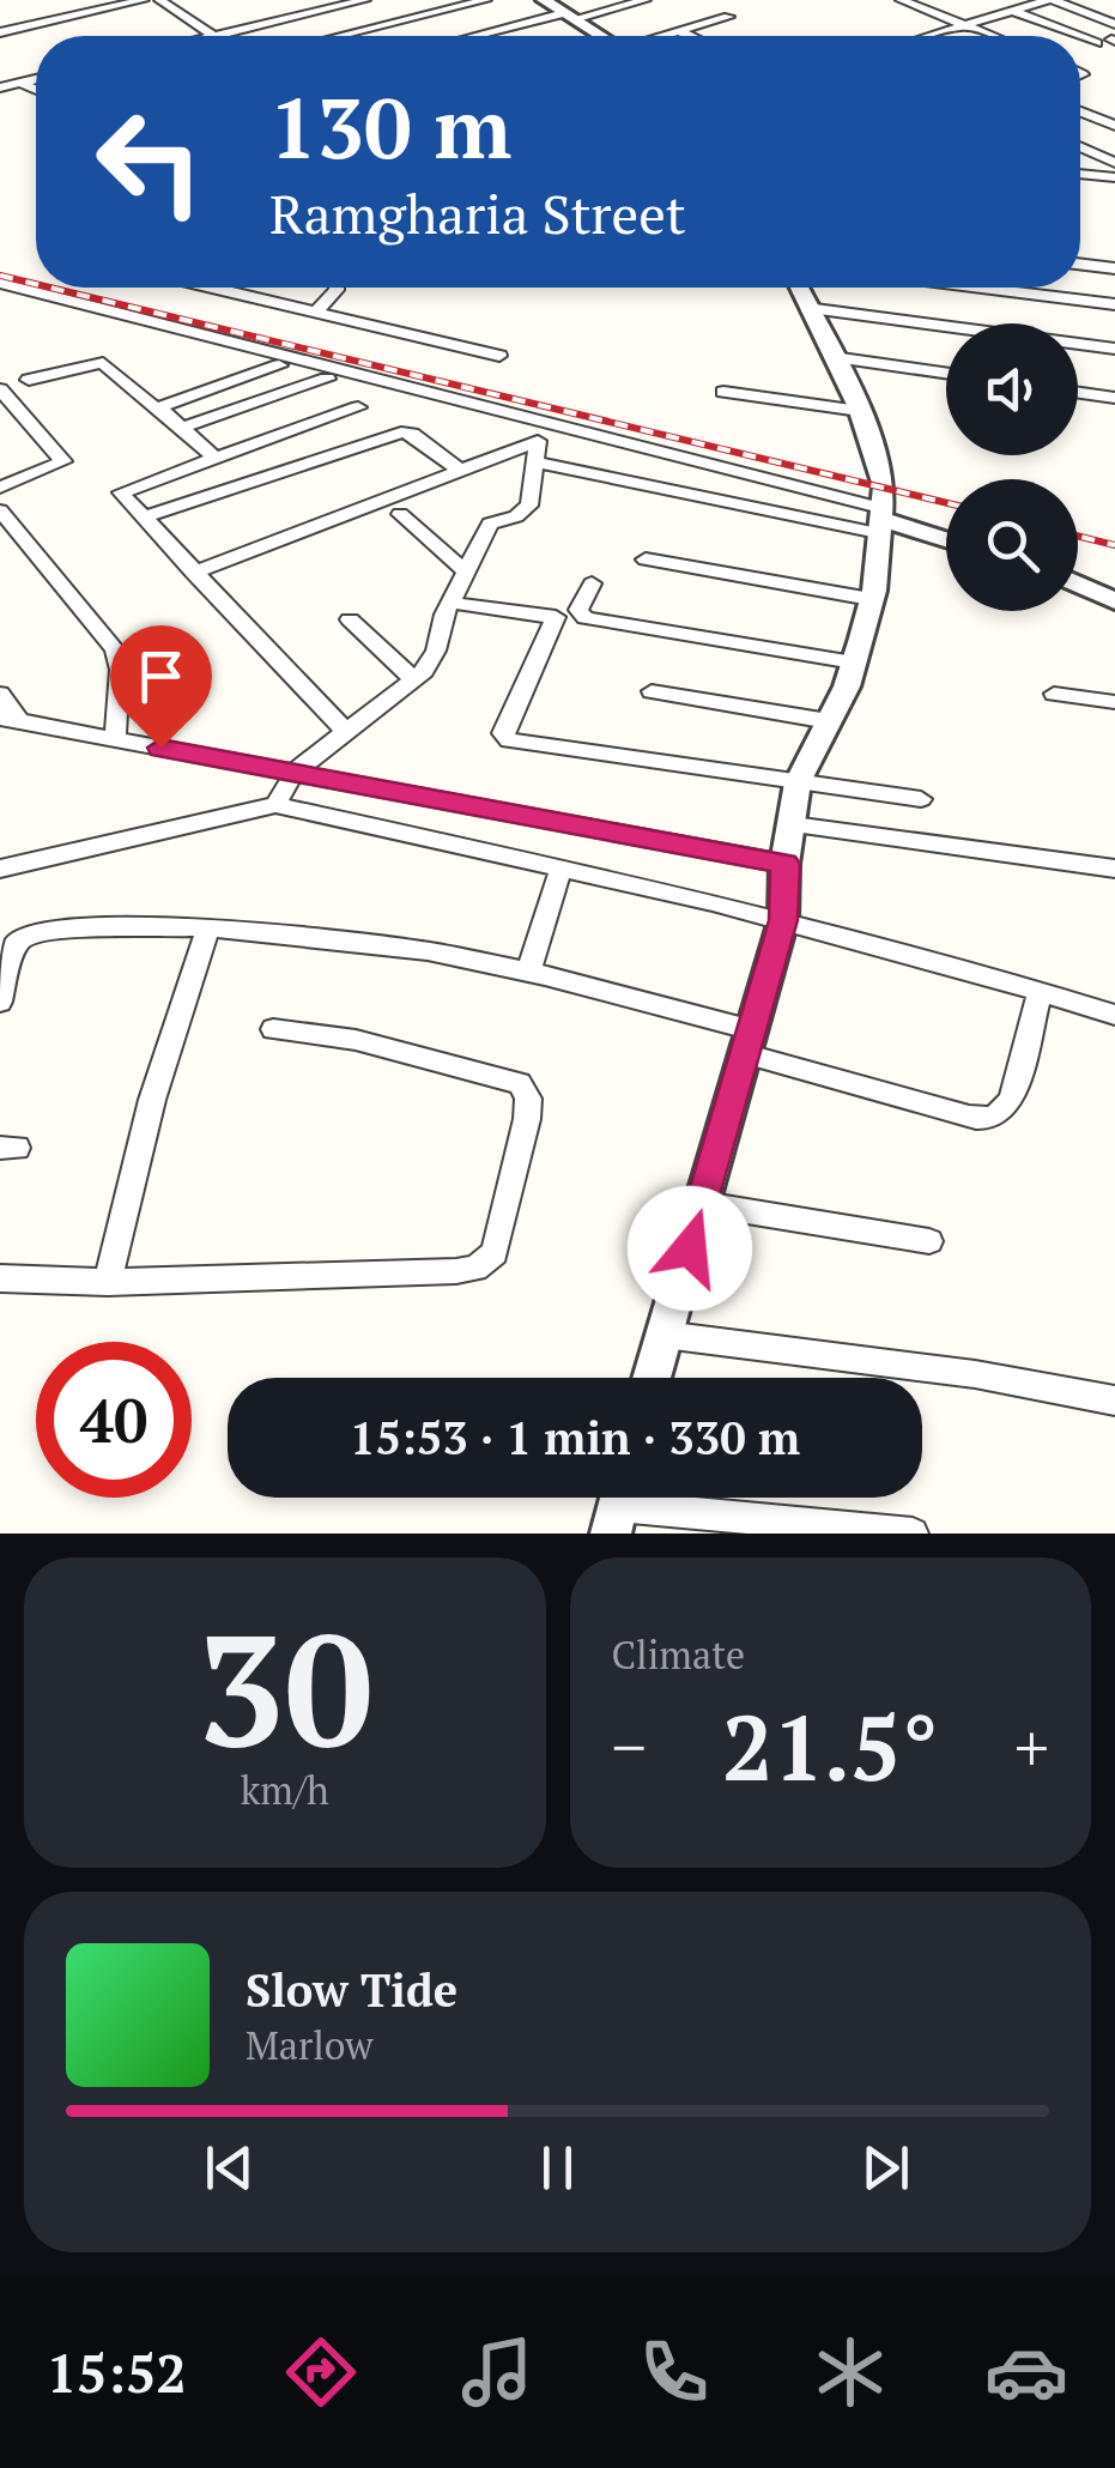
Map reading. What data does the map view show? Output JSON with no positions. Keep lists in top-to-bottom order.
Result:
{
  "page": {
    "turn": ["130 m", "Ramgharia Street"],
    "limit": "40",
    "trip": "15:53 · 1 min · 330 m",
    "tile": [
      ["30", "km/h"],
      "Climate"
    ],
    "heat": ["−", "21.5°", "+"],
    "song": ["Slow Tide", "Marlow"],
    "tabs": "15:52"
  }
}
